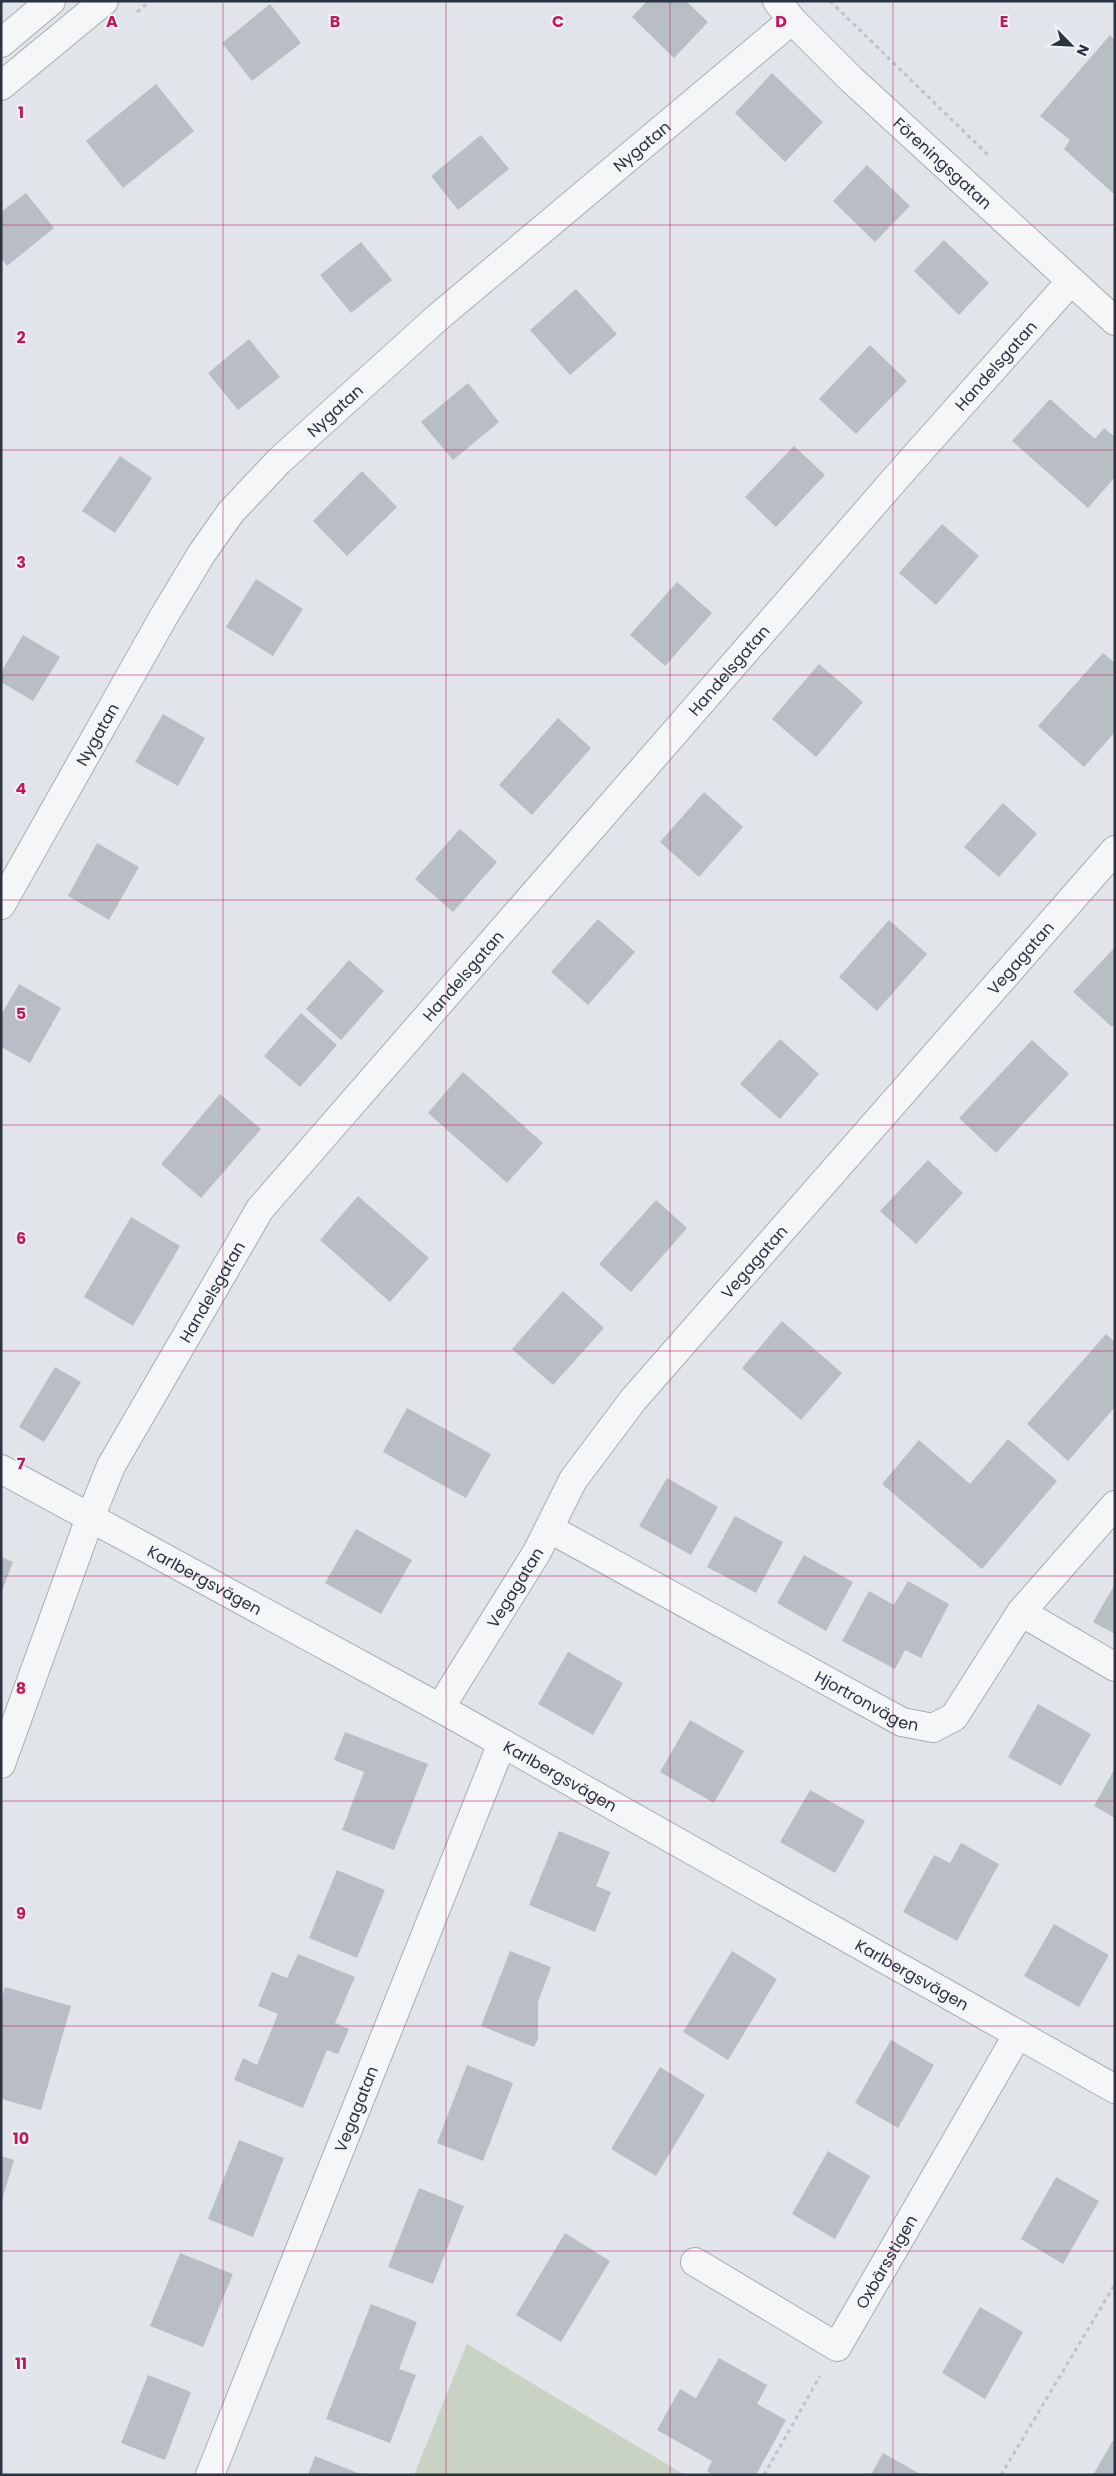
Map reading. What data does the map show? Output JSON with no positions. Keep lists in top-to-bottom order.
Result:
{
  "streets": {
    "street": [
      "Nygatan",
      "Föreningsgatan",
      "Handelsgatan",
      "Vegagatan",
      "Karlbergsvägen",
      "Hjortronvägen",
      "Oxbärsstigen"
    ]
  },
  "crossings": [
    ["Nygatan", "Föreningsgatan"],
    ["Föreningsgatan", "Handelsgatan"],
    ["Handelsgatan", "Karlbergsvägen"],
    ["Vegagatan", "Karlbergsvägen"],
    ["Vegagatan", "Hjortronvägen"],
    ["Karlbergsvägen", "Oxbärsstigen"]
  ],
  "north": "bottom right",
  "grid": {
    "columns": [
      "A",
      "B",
      "C",
      "D",
      "E"
    ],
    "rows": [
      "1",
      "2",
      "3",
      "4",
      "5",
      "6",
      "7",
      "8",
      "9",
      "10",
      "11"
    ]
  }
}
